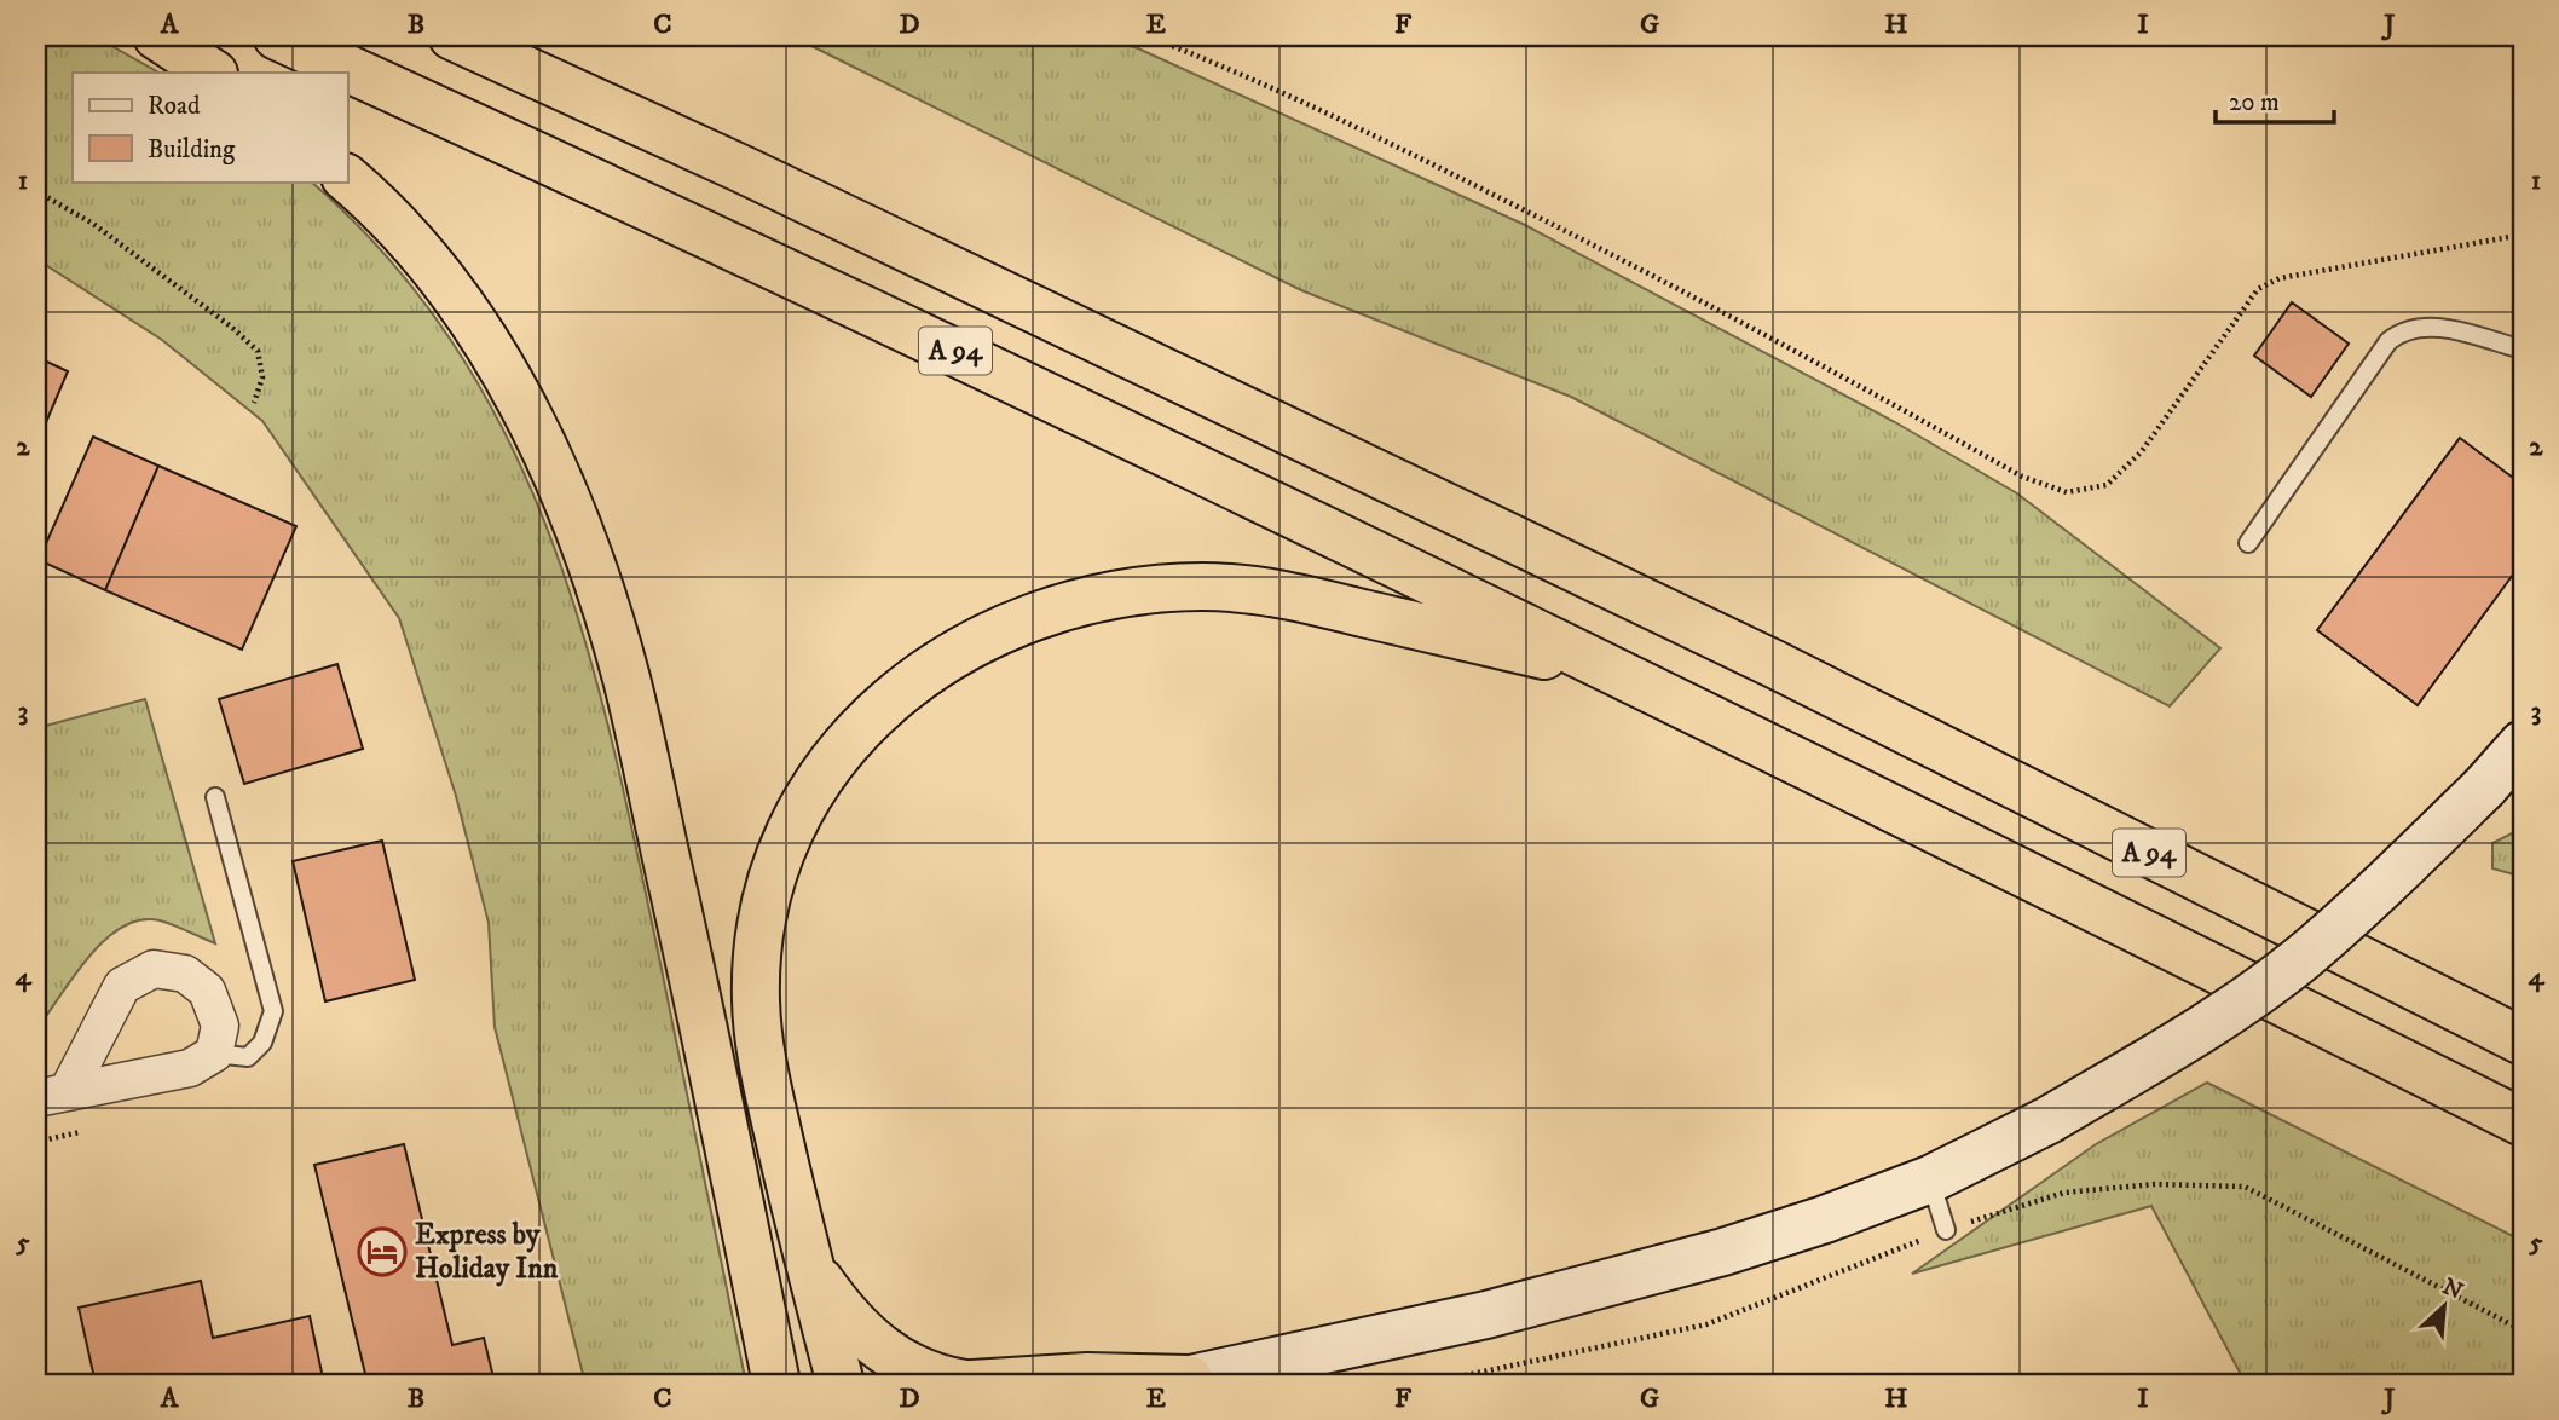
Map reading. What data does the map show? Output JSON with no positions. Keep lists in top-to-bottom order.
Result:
{
  "streets": {
    "highway": ["A 94"]
  },
  "places": {
    "hotel": ["Express by Holiday Inn"]
  },
  "legend": ["Road", "Building"],
  "scale_bar": "20 m",
  "north": "top right",
  "grid": {
    "columns": [
      "A",
      "B",
      "C",
      "D",
      "E",
      "F",
      "G",
      "H",
      "I",
      "J"
    ],
    "rows": [
      "1",
      "2",
      "3",
      "4",
      "5"
    ]
  }
}
